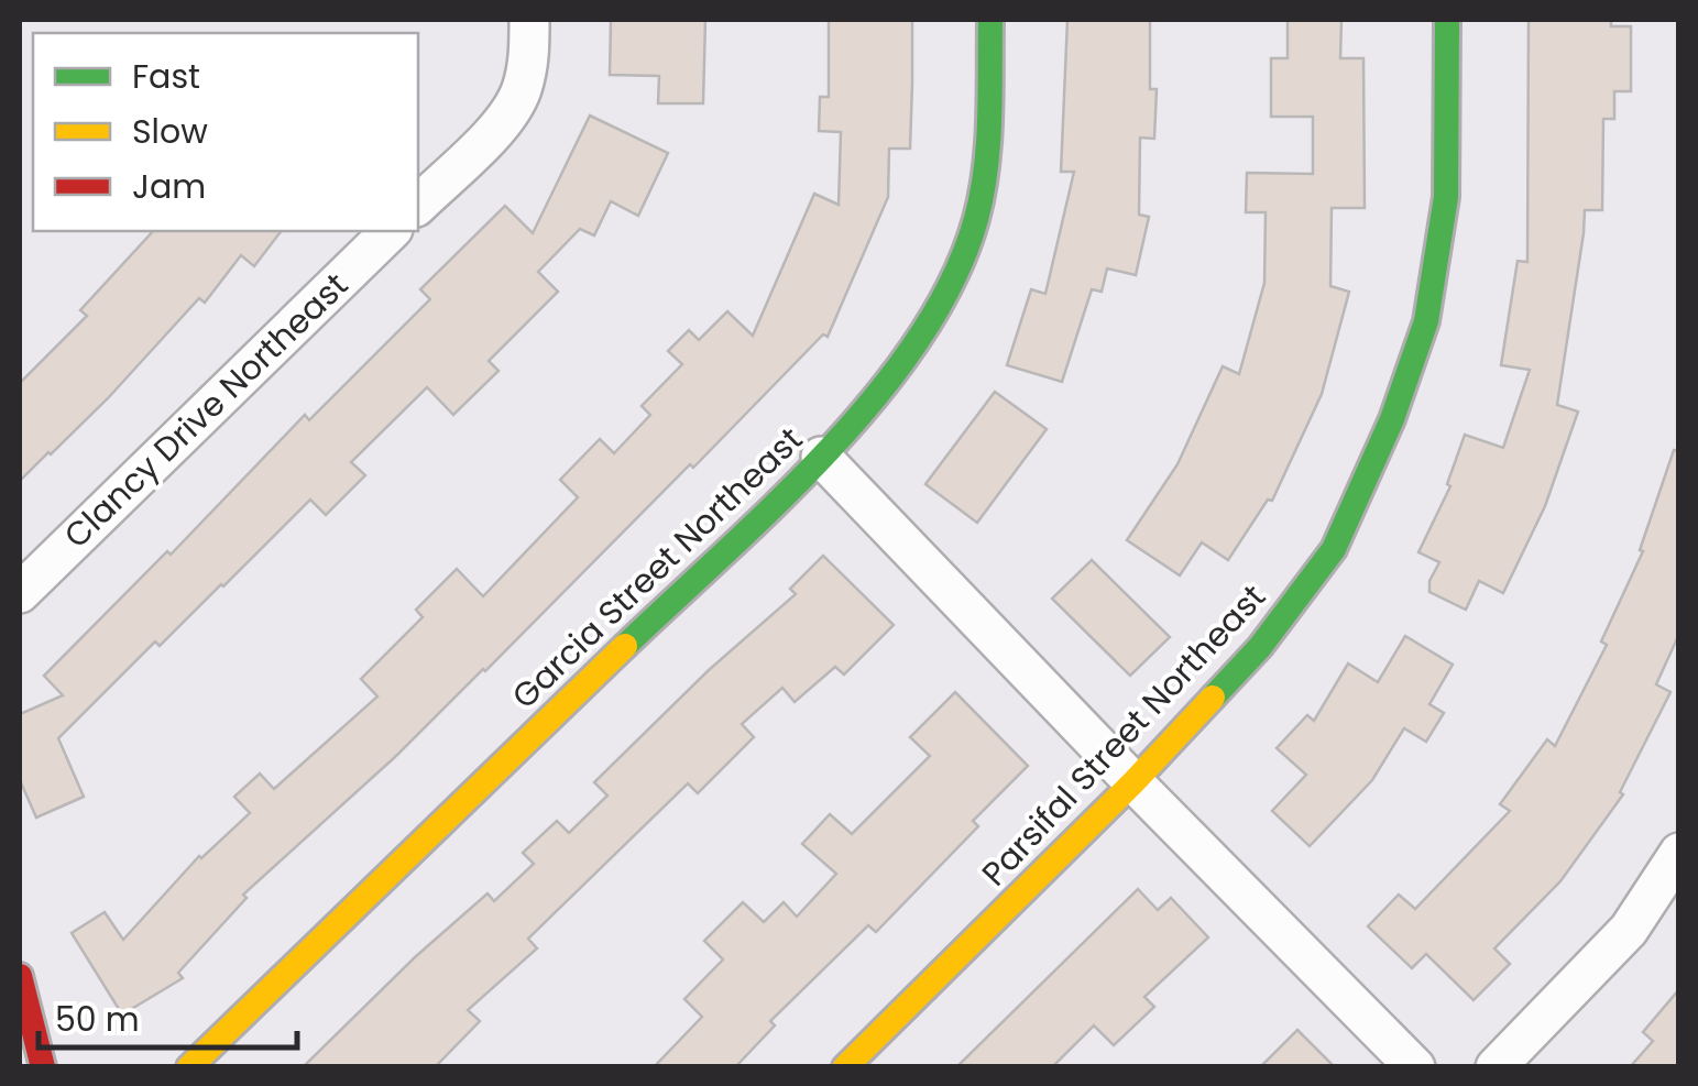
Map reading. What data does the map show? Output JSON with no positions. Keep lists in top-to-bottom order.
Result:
{
  "streets": {
    "street": ["Clancy Drive Northeast", "Garcia Street Northeast", "Parsifal Street Northeast"]
  },
  "legend": ["Fast", "Slow", "Jam"],
  "scale_bar": "50 m"
}
